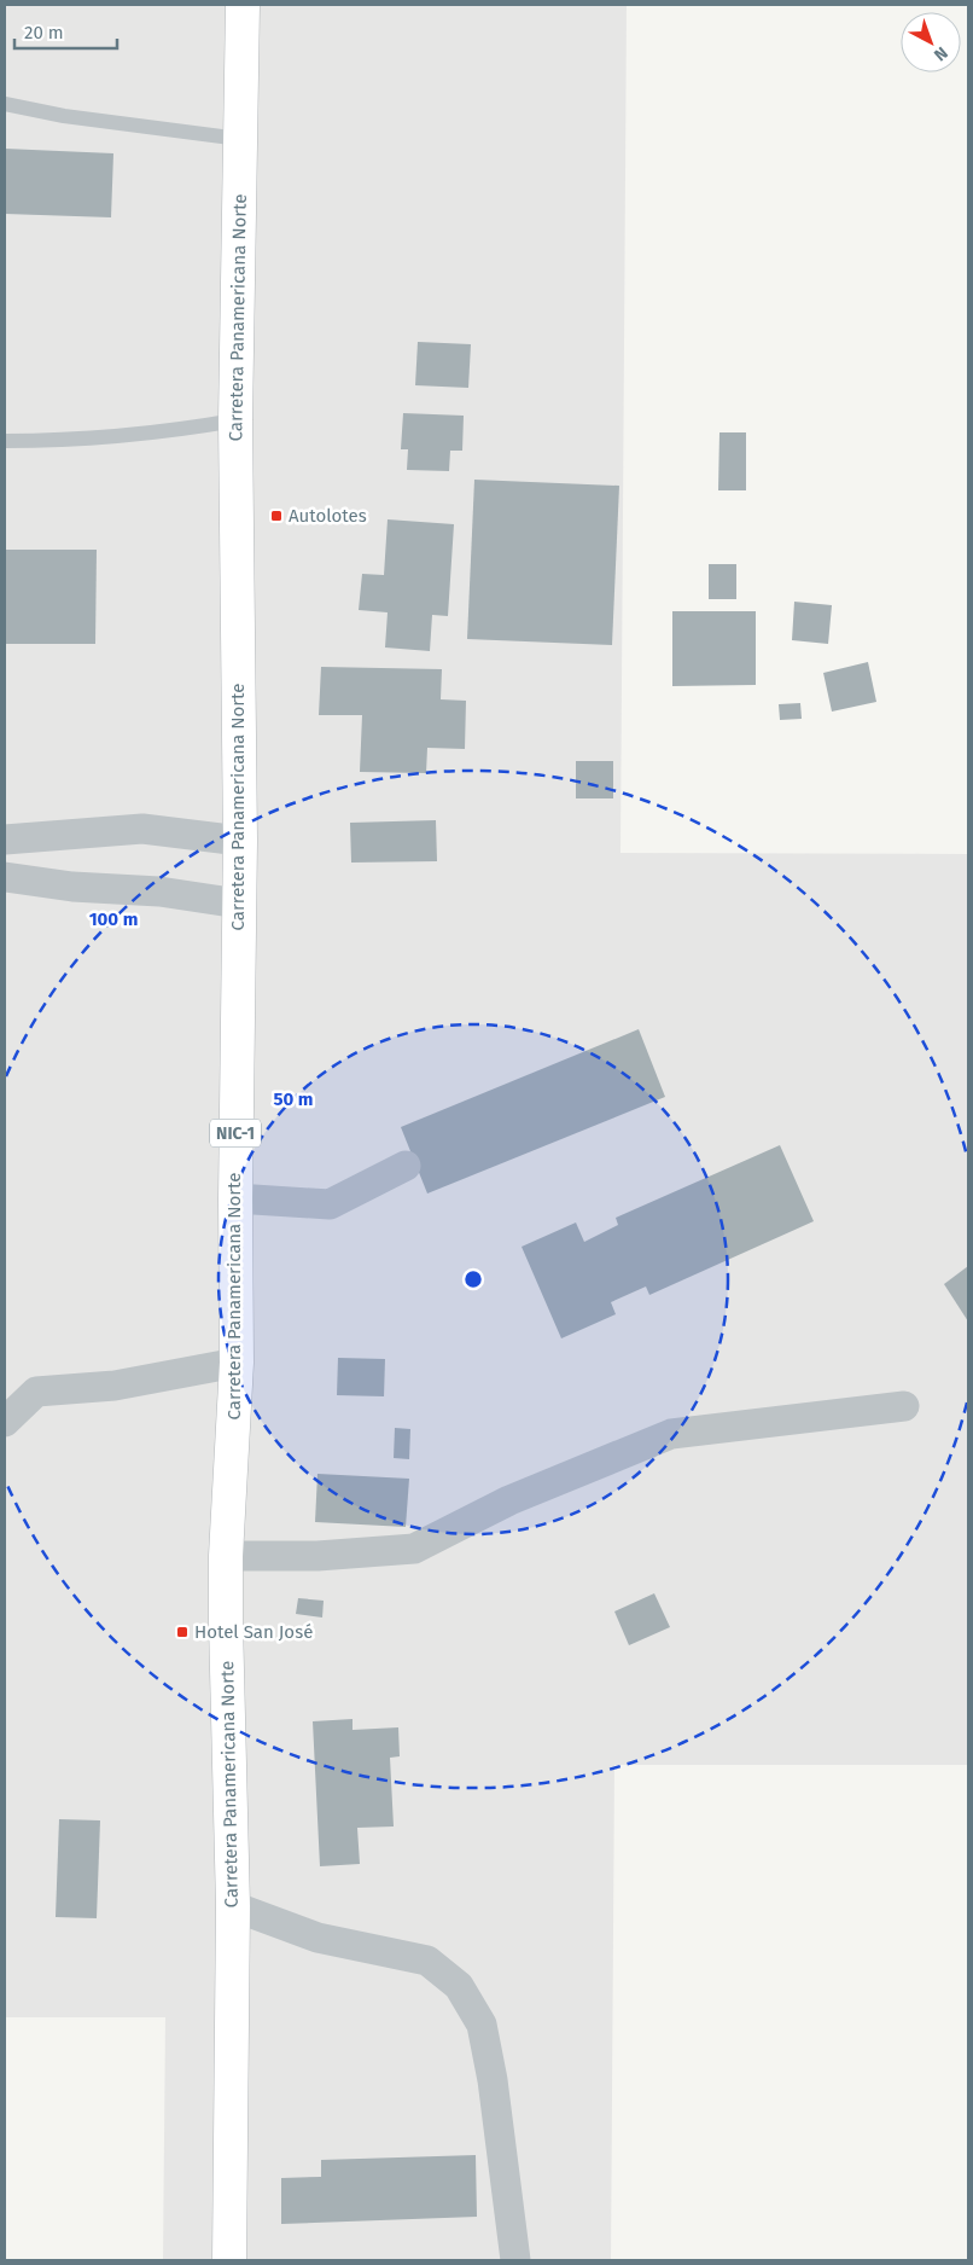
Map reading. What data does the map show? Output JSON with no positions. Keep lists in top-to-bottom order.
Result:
{
  "streets": {
    "highway": ["Carretera Panamericana Norte", "NIC-1"]
  },
  "places": {
    "transit": ["Autolotes", "Hotel San José"]
  },
  "scale_bar": "20 m",
  "north": "bottom right",
  "rings": ["100 m", "50 m"]
}
